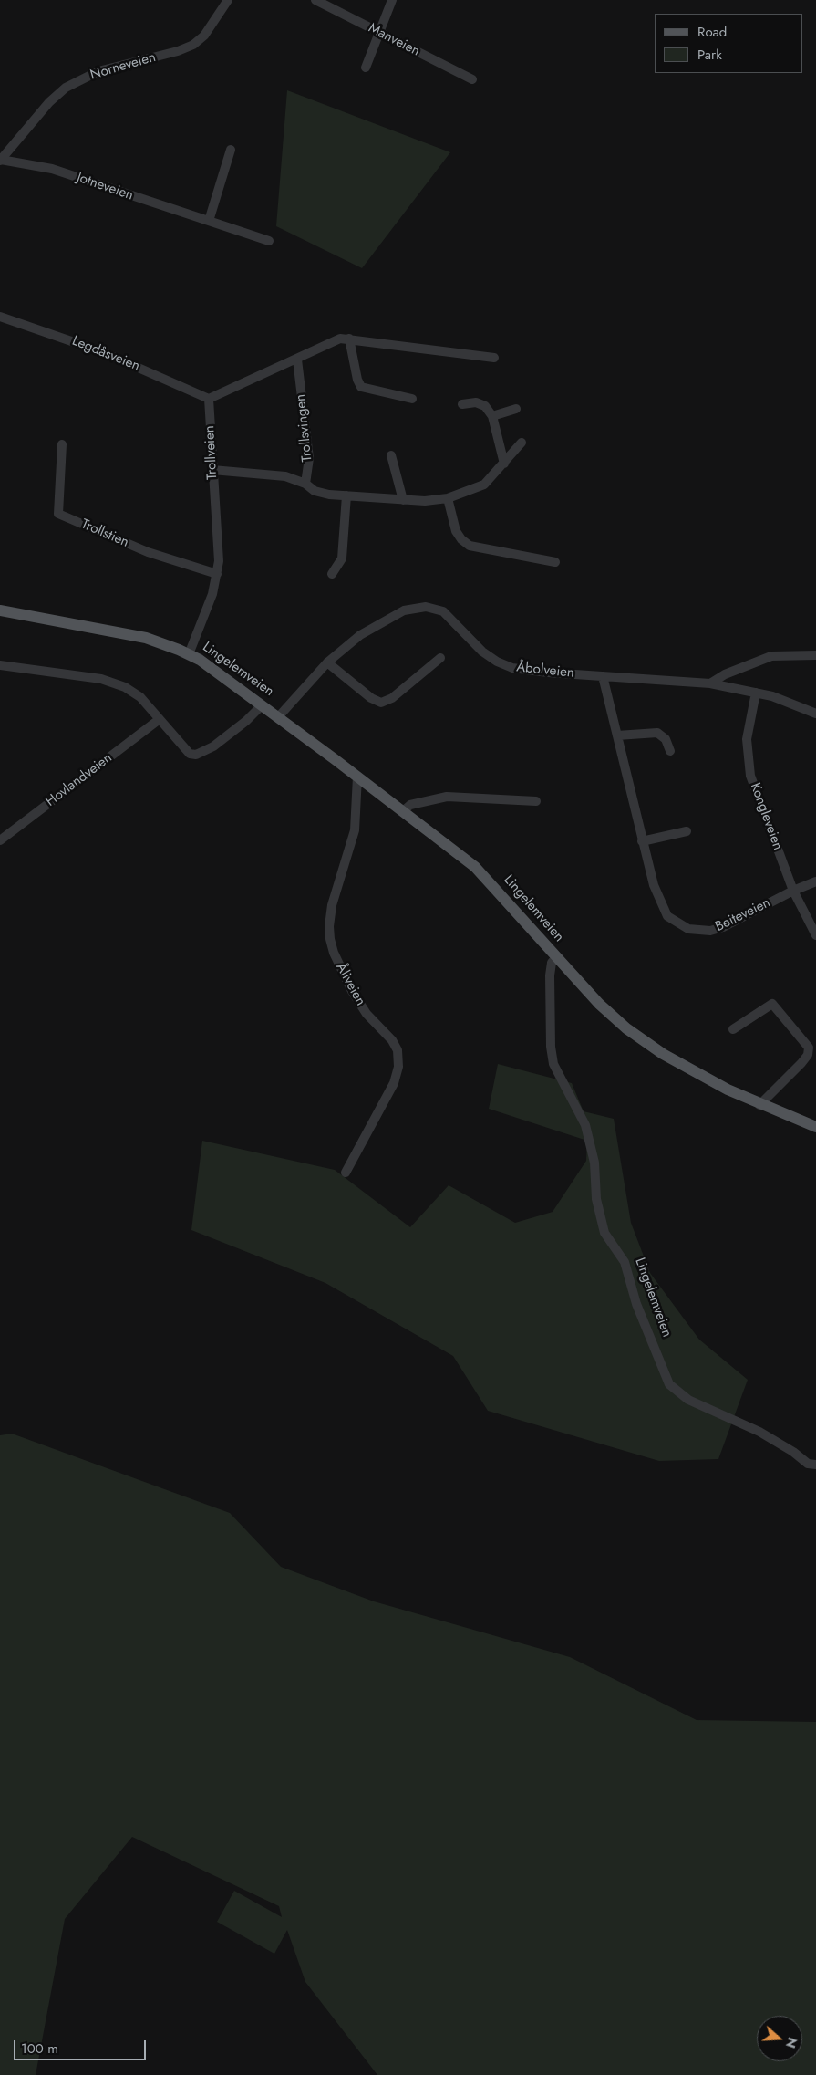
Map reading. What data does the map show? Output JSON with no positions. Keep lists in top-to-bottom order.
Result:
{
  "streets": {
    "main road": ["Lingelemveien"],
    "street": [
      "Manveien",
      "Norneveien",
      "Jotneveien",
      "Legdåsveien",
      "Trollsvingen",
      "Trollveien",
      "Trollstien",
      "Åbolveien",
      "Hovlandveien",
      "Kongleveien",
      "Beiteveien",
      "Åliveien"
    ]
  },
  "crossings": [
    ["Norneveien", "Jotneveien"],
    ["Legdåsveien", "Trollveien"],
    ["Trollsvingen", "Trollveien"],
    ["Trollveien", "Trollstien"],
    ["Trollveien", "Lingelemveien"],
    ["Lingelemveien", "Åbolveien"],
    ["Lingelemveien", "Åliveien"],
    ["Åbolveien", "Kongleveien"],
    ["Åbolveien", "Beiteveien"],
    ["Kongleveien", "Beiteveien"]
  ],
  "legend": ["Road", "Park"],
  "scale_bar": "100 m",
  "north": "right"
}
